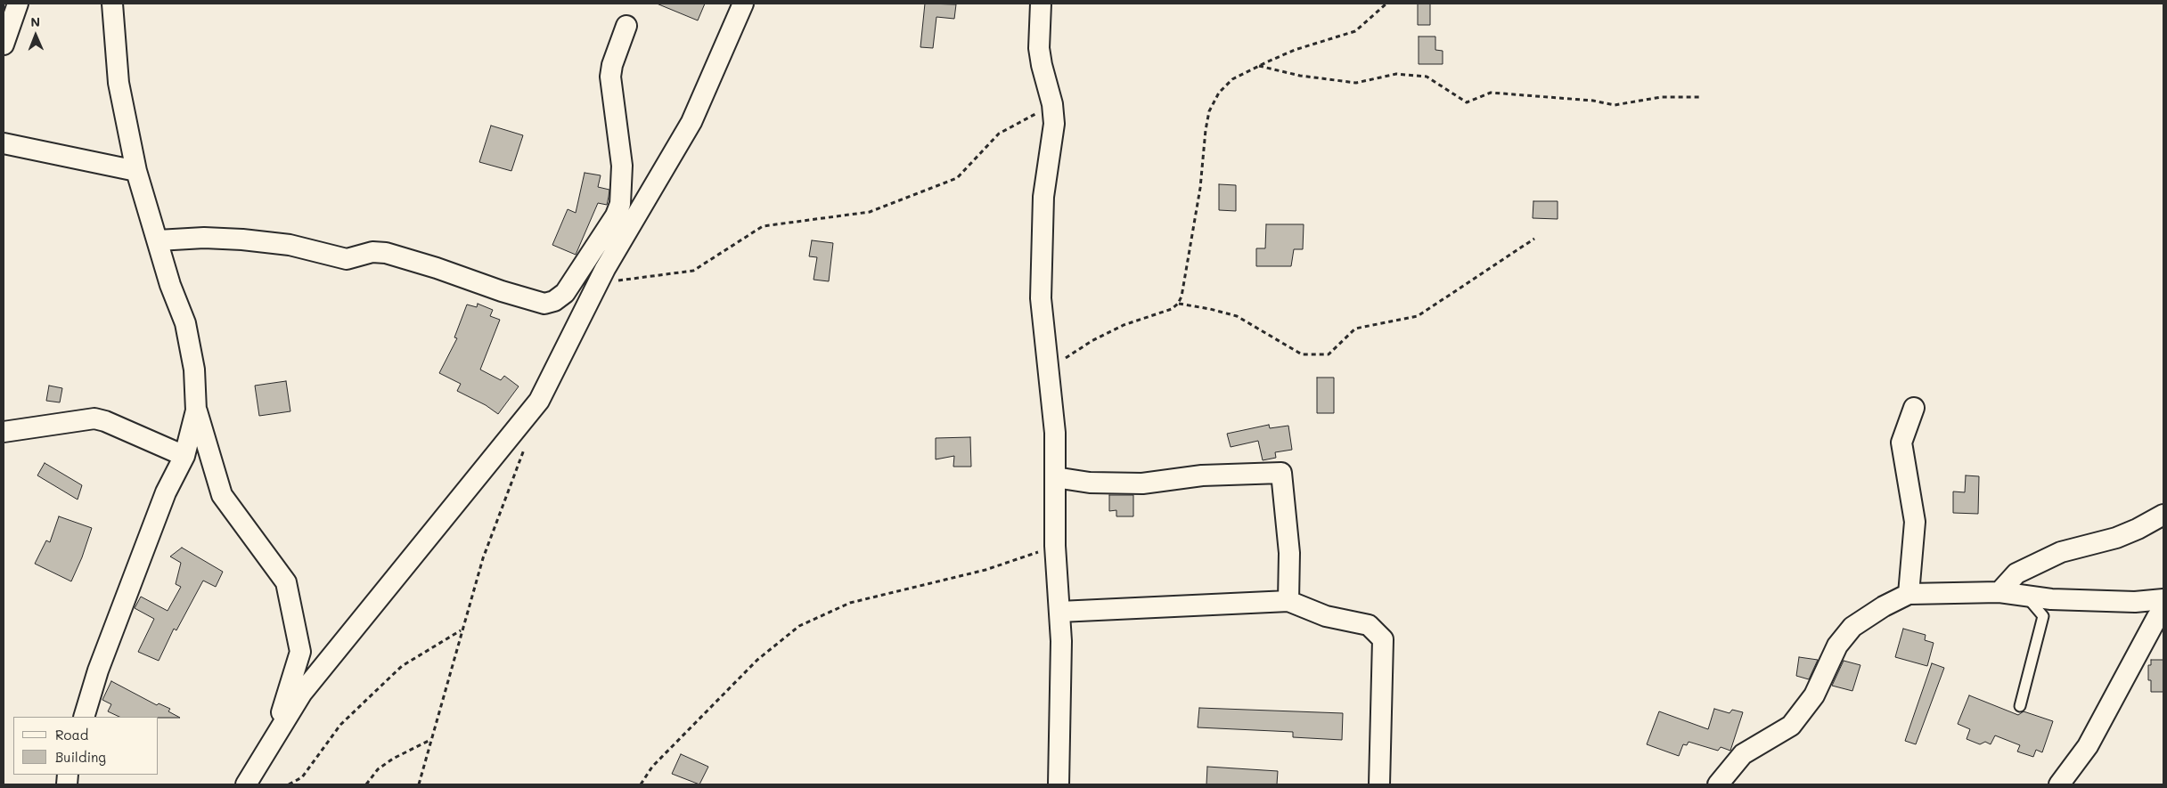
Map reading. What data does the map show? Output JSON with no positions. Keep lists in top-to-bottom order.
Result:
{
  "legend": ["Road", "Building"],
  "north": "top"
}
